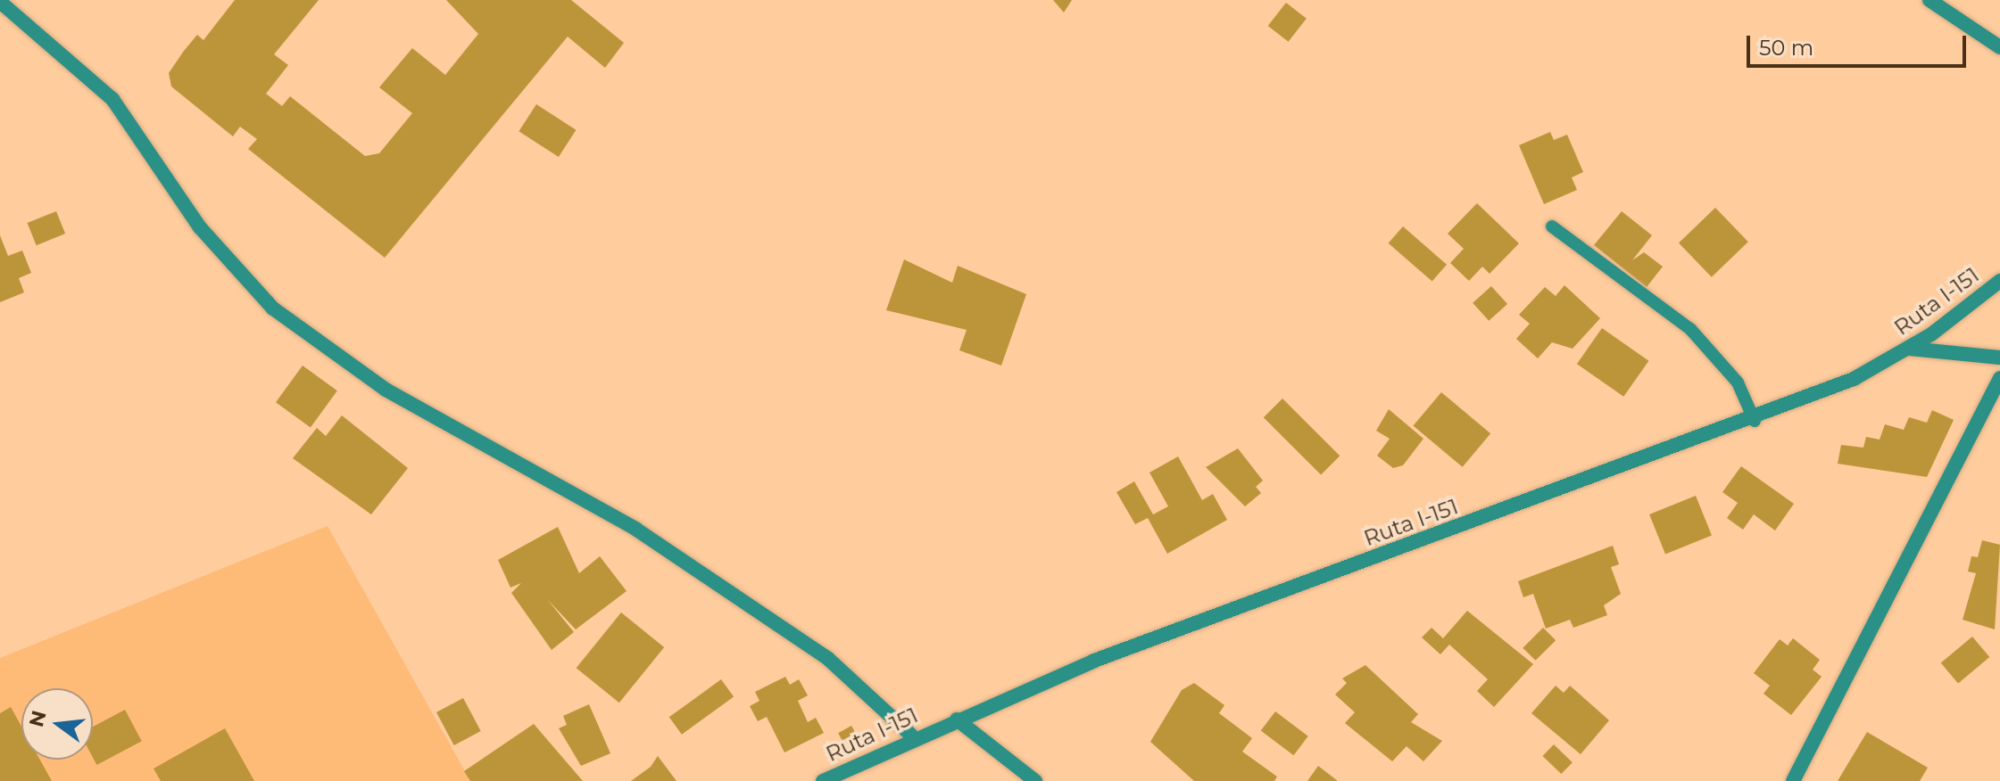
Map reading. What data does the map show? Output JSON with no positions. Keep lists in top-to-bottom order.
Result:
{
  "streets": {
    "street": ["Ruta I-151"]
  },
  "scale_bar": "50 m",
  "north": "left"
}
